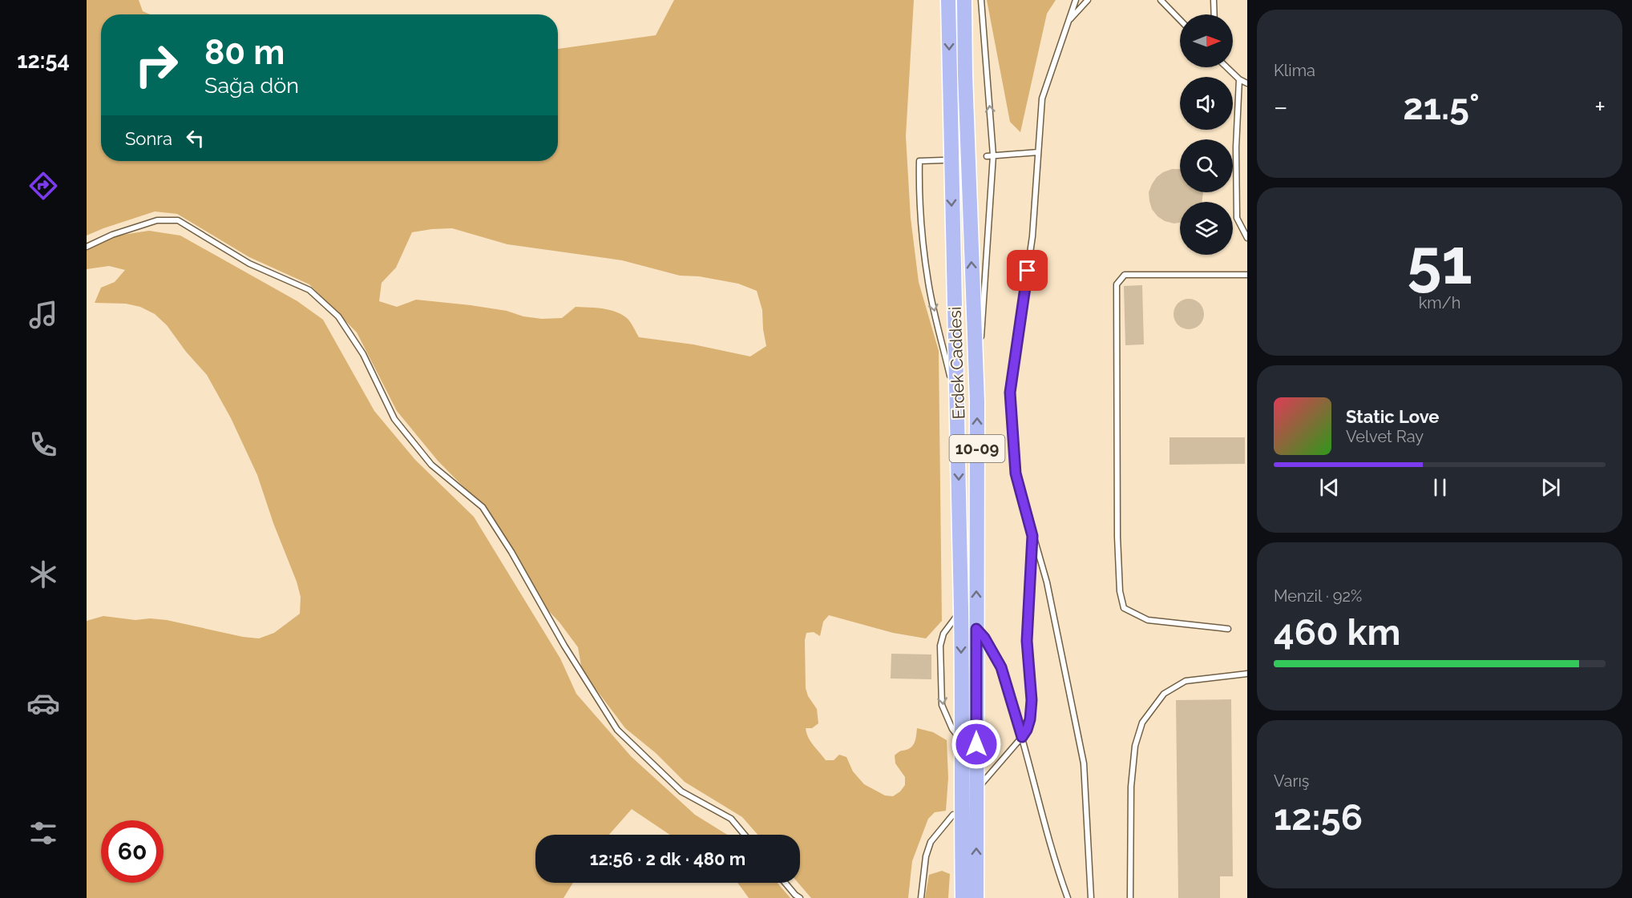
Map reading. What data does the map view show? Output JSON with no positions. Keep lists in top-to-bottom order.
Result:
{
  "streets": {
    "main road": ["Erdek Caddesi", "10-09"]
  },
  "north": "right",
  "page": {
    "tabs": "12:54",
    "tile": [
      "Klima",
      ["51", "km/h"],
      ["Menzil · 92%", "460 km"],
      ["Varış", "12:56"]
    ],
    "turn": ["80 m", "Sağa dön"],
    "heat": ["−", "21.5°", "+"],
    "then": "Sonra",
    "song": ["Static Love", "Velvet Ray"],
    "limit": "60",
    "trip": "12:56 · 2 dk · 480 m"
  }
}
